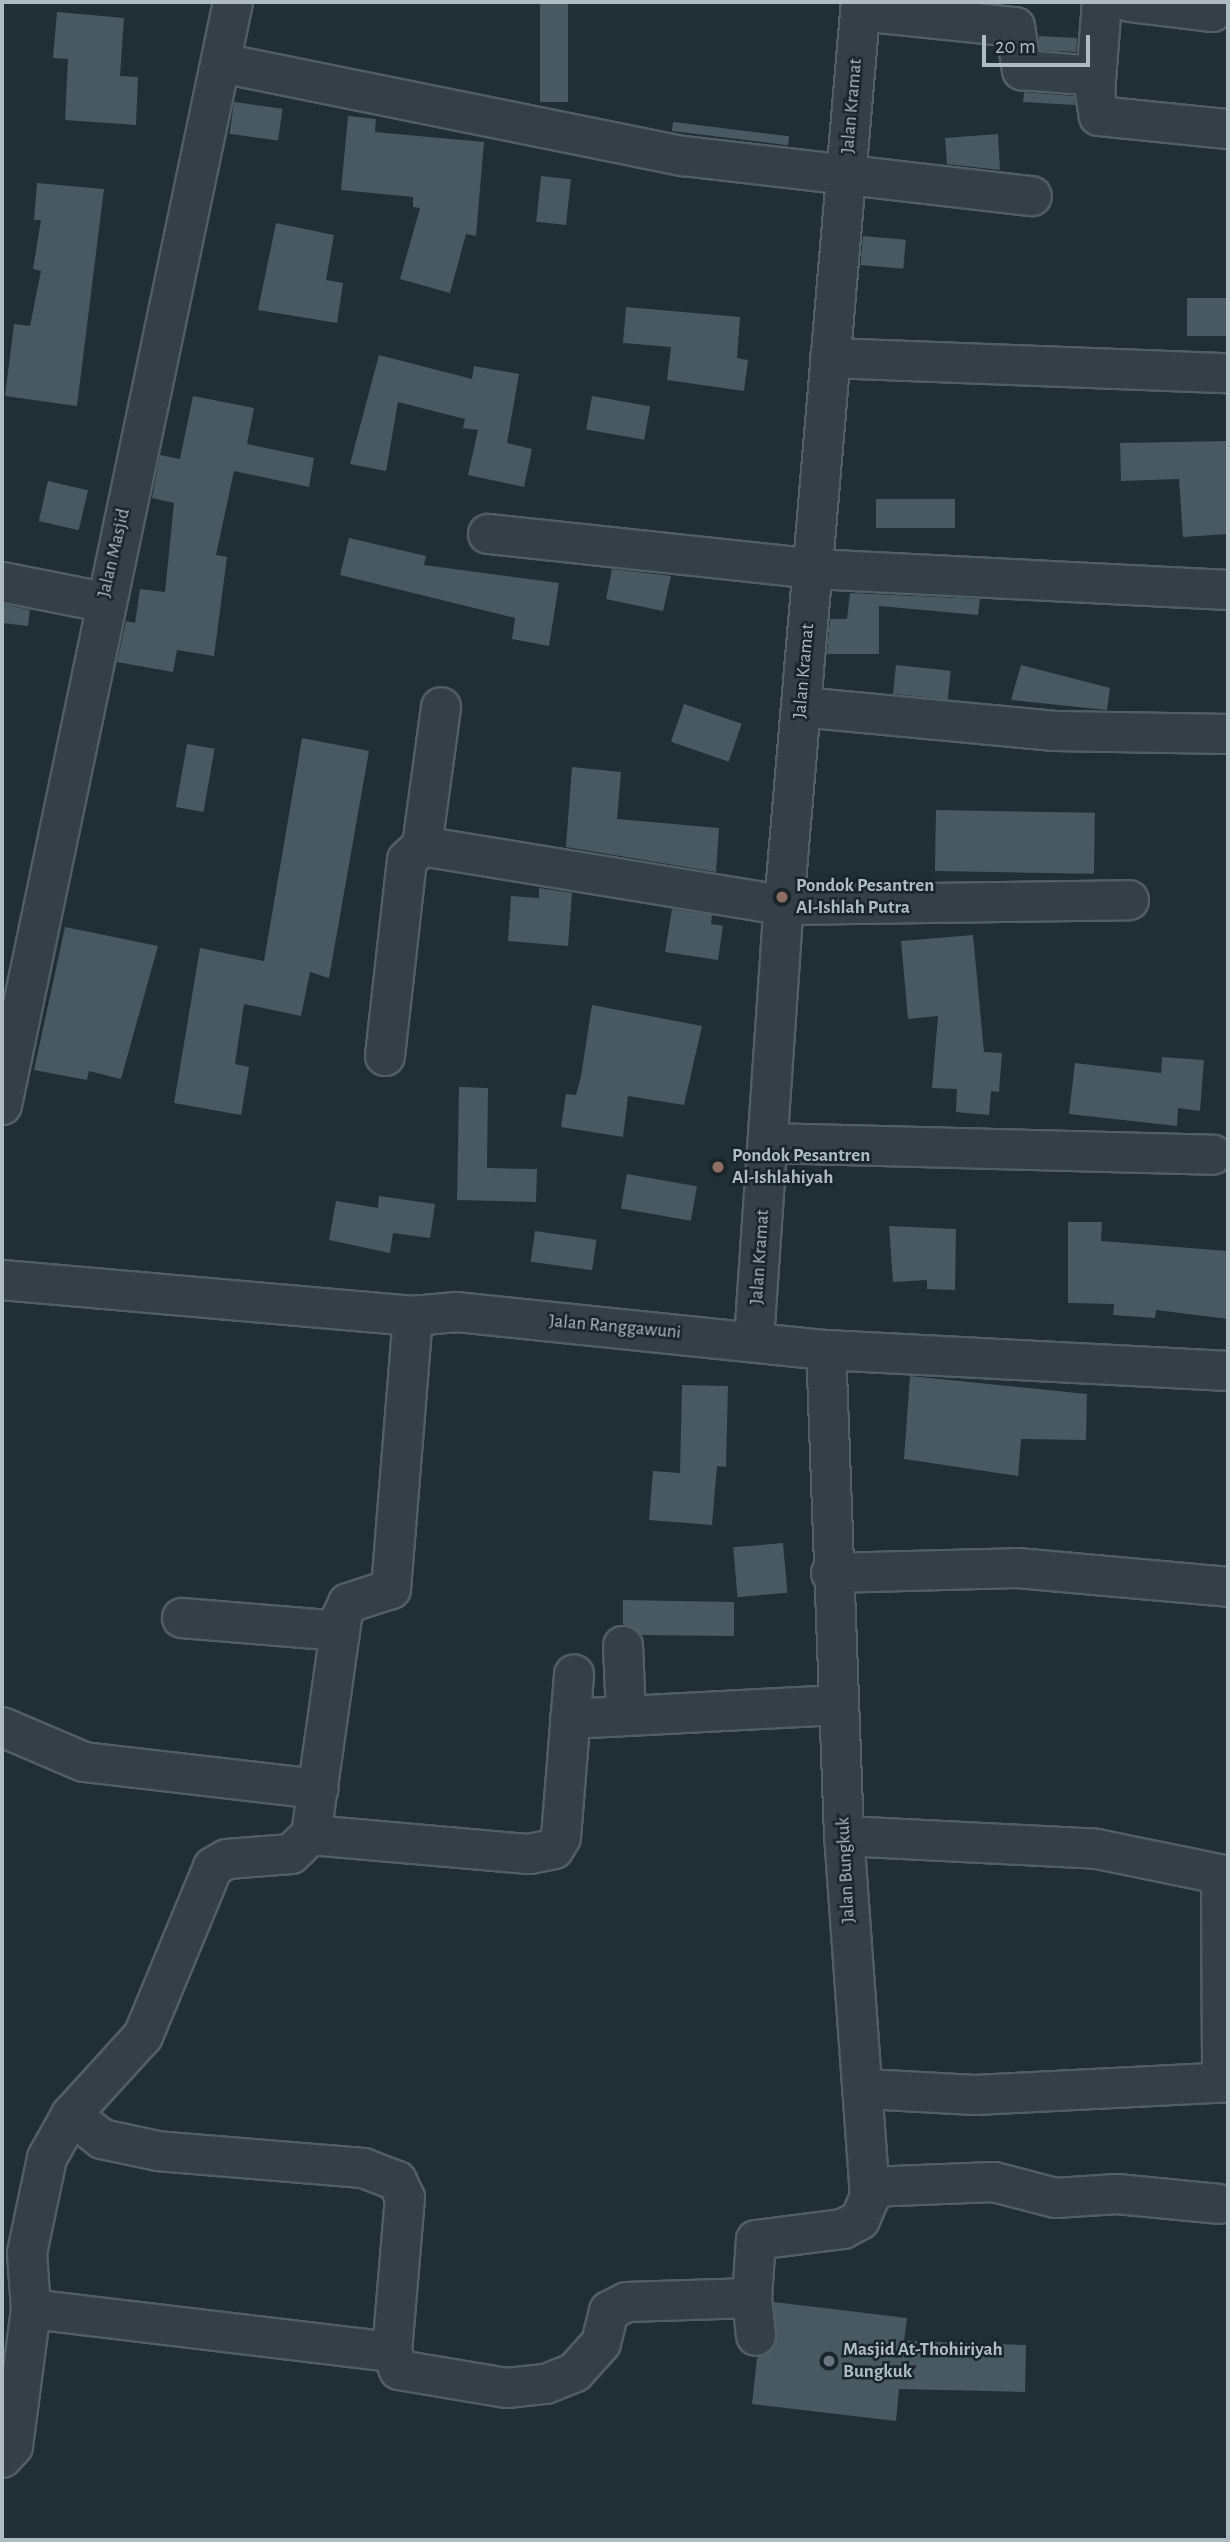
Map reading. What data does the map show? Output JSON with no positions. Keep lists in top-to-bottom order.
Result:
{
  "streets": {
    "street": [
      "Jalan Kramat",
      "Jalan Masjid",
      "Jalan Ranggawuni",
      "Jalan Bungkuk"
    ]
  },
  "crossings": [
    ["Jalan Kramat", "Jalan Ranggawuni"],
    ["Jalan Ranggawuni", "Jalan Bungkuk"]
  ],
  "places": ["Pondok Pesantren Al-Ishlah Putra", "Pondok Pesantren Al-Ishlahiyah", "Masjid At-Thohiriyah Bungkuk"],
  "scale_bar": "20 m"
}
